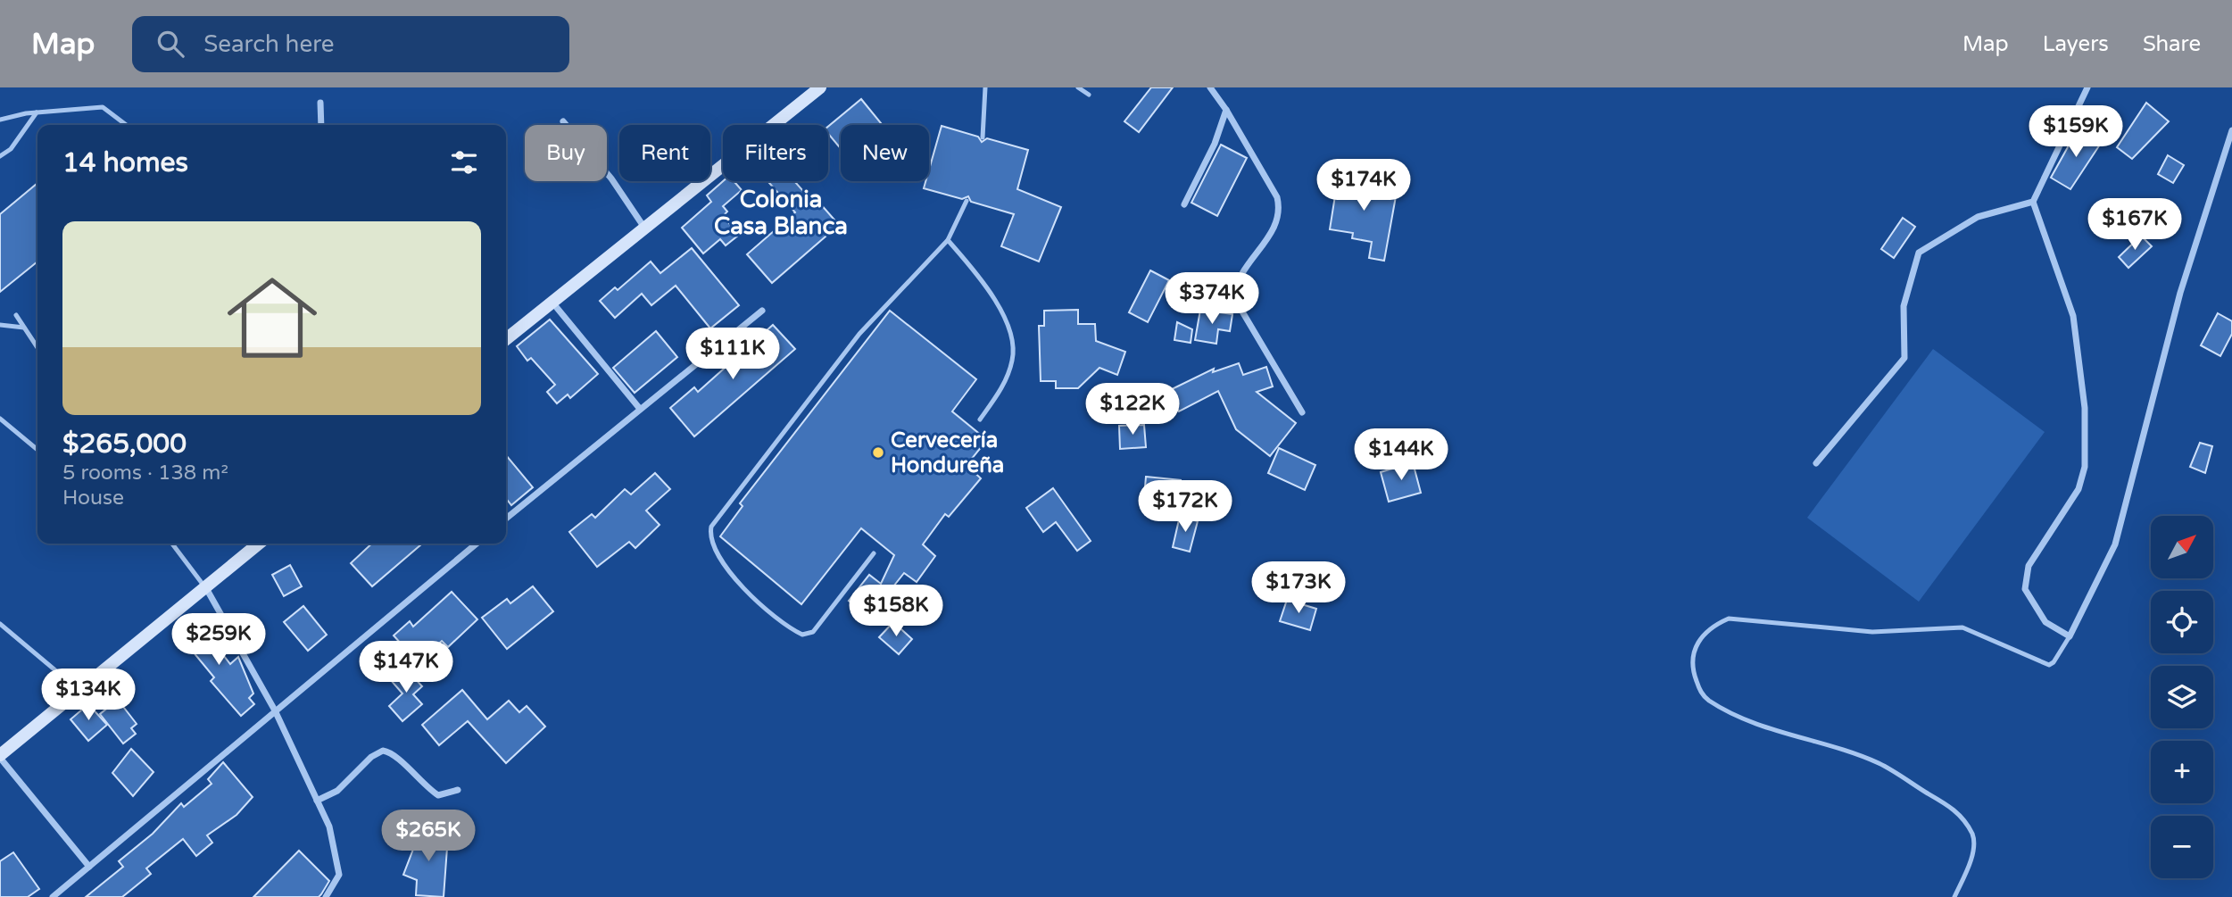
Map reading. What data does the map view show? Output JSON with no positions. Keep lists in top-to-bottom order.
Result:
{
  "districts": ["Colonia Casa Blanca"],
  "places": ["Cervecería Hondureña"],
  "north": "top right",
  "page": {
    "header": "Map",
    "search": "Search here",
    "nav": ["Map", "Layers", "Share"],
    "price": [
      "$159K",
      "$174K",
      "$167K",
      "$374K",
      "$111K",
      "$122K",
      "$144K",
      "$172K",
      "$173K",
      "$158K",
      "$259K",
      "$147K",
      "$134K",
      "$265K"
    ],
    "chip": [
      "Buy",
      "Rent",
      "Filters",
      "New"
    ],
    "heading": "14 homes",
    "list": [
      {
        "name": "$265,000",
        "note": "5 rooms · 138 m² · House"
      }
    ],
    "map_buttons": ["+", "−"]
  }
}
